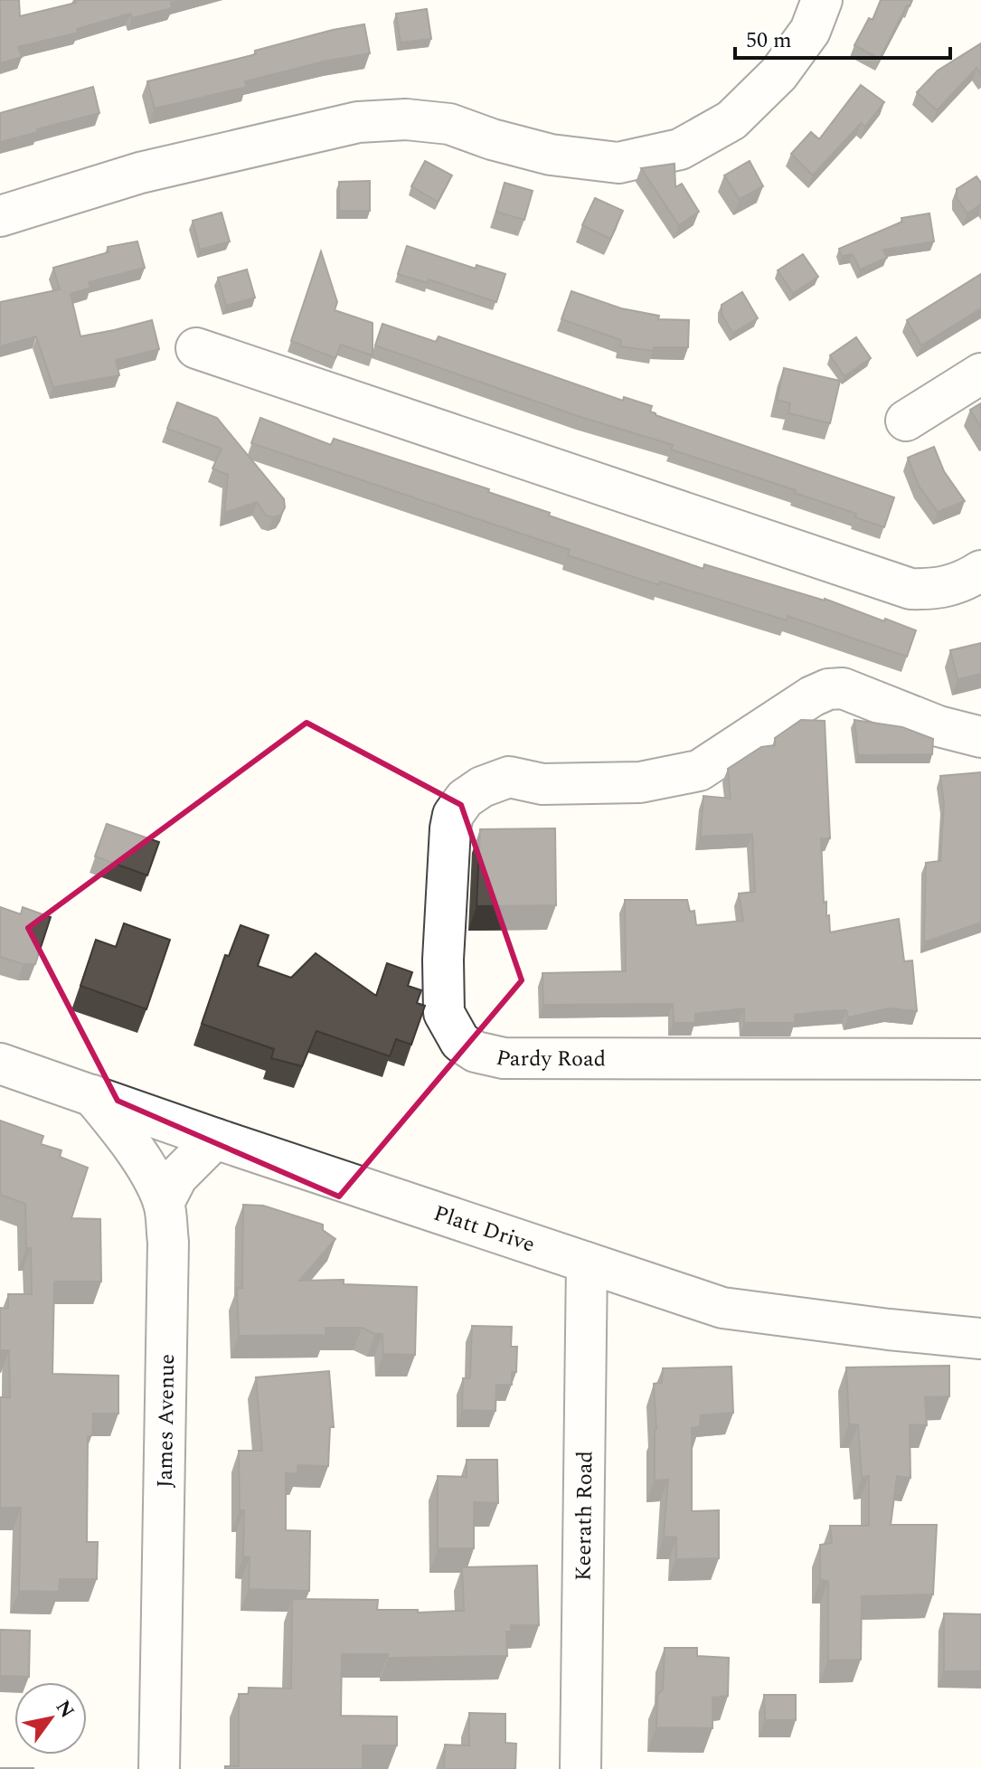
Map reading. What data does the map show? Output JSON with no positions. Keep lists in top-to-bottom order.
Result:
{
  "streets": {
    "street": [
      "Pardy Road",
      "Platt Drive",
      "James Avenue",
      "Keerath Road"
    ]
  },
  "crossings": [
    ["Platt Drive", "James Avenue"],
    ["Platt Drive", "Keerath Road"]
  ],
  "scale_bar": "50 m",
  "north": "top right"
}
